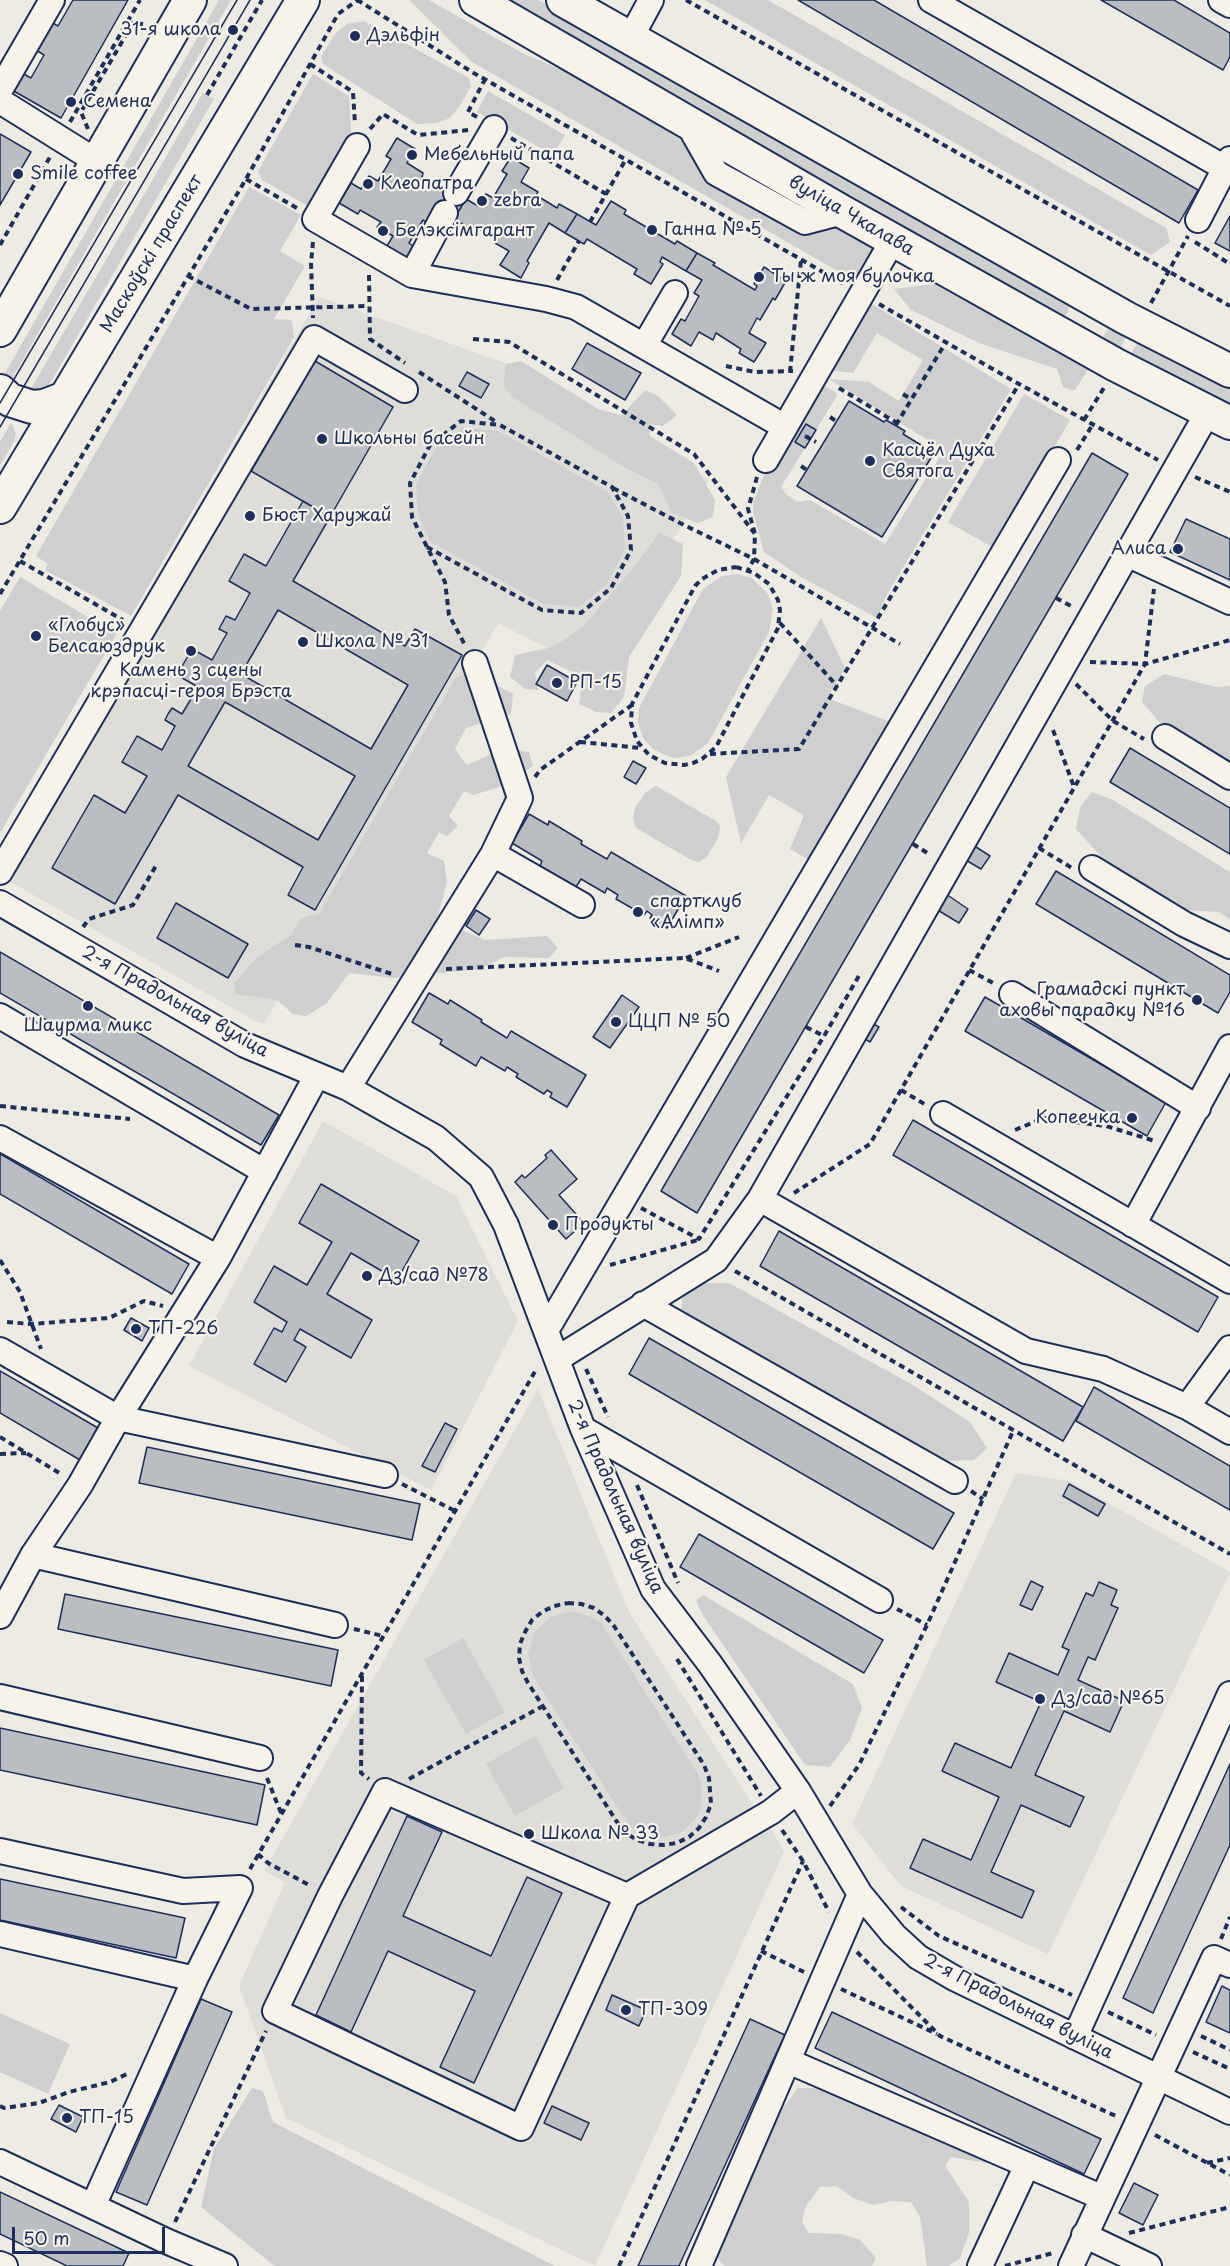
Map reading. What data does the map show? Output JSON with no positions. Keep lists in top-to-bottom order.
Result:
{
  "streets": {
    "main road": ["вуліца Чкалава", "Маскоўскі праспект"],
    "street": ["2-я Прадольная вуліца"]
  },
  "places": [
    "31-я школа",
    "Дэльфін",
    "Семена",
    "Мебельный папа",
    "Smile coffee",
    "Клеопатра",
    "zebra",
    "Ганна № 5",
    "Белэксімгарант",
    "Ты ж моя булочка",
    "Школьны басейн",
    "Касцёл Духа Святога",
    "Бюст Харужай",
    "Алиса",
    "«Глобус» Белсаюздрук",
    "Школа № 31",
    "Камень з сцены крэпасці-героя Брэста",
    "РП-15",
    "спартклуб «Алімп»",
    "Грамадскі пункт аховы парадку №16",
    "Шаурма микс",
    "ЦЦП № 50",
    "Копеечка",
    "Продукты",
    "Дз/сад №78",
    "ТП-226",
    "Дз/сад №65",
    "Школа № 33",
    "ТП-309",
    "ТП-15"
  ],
  "scale_bar": "50 m"
}
